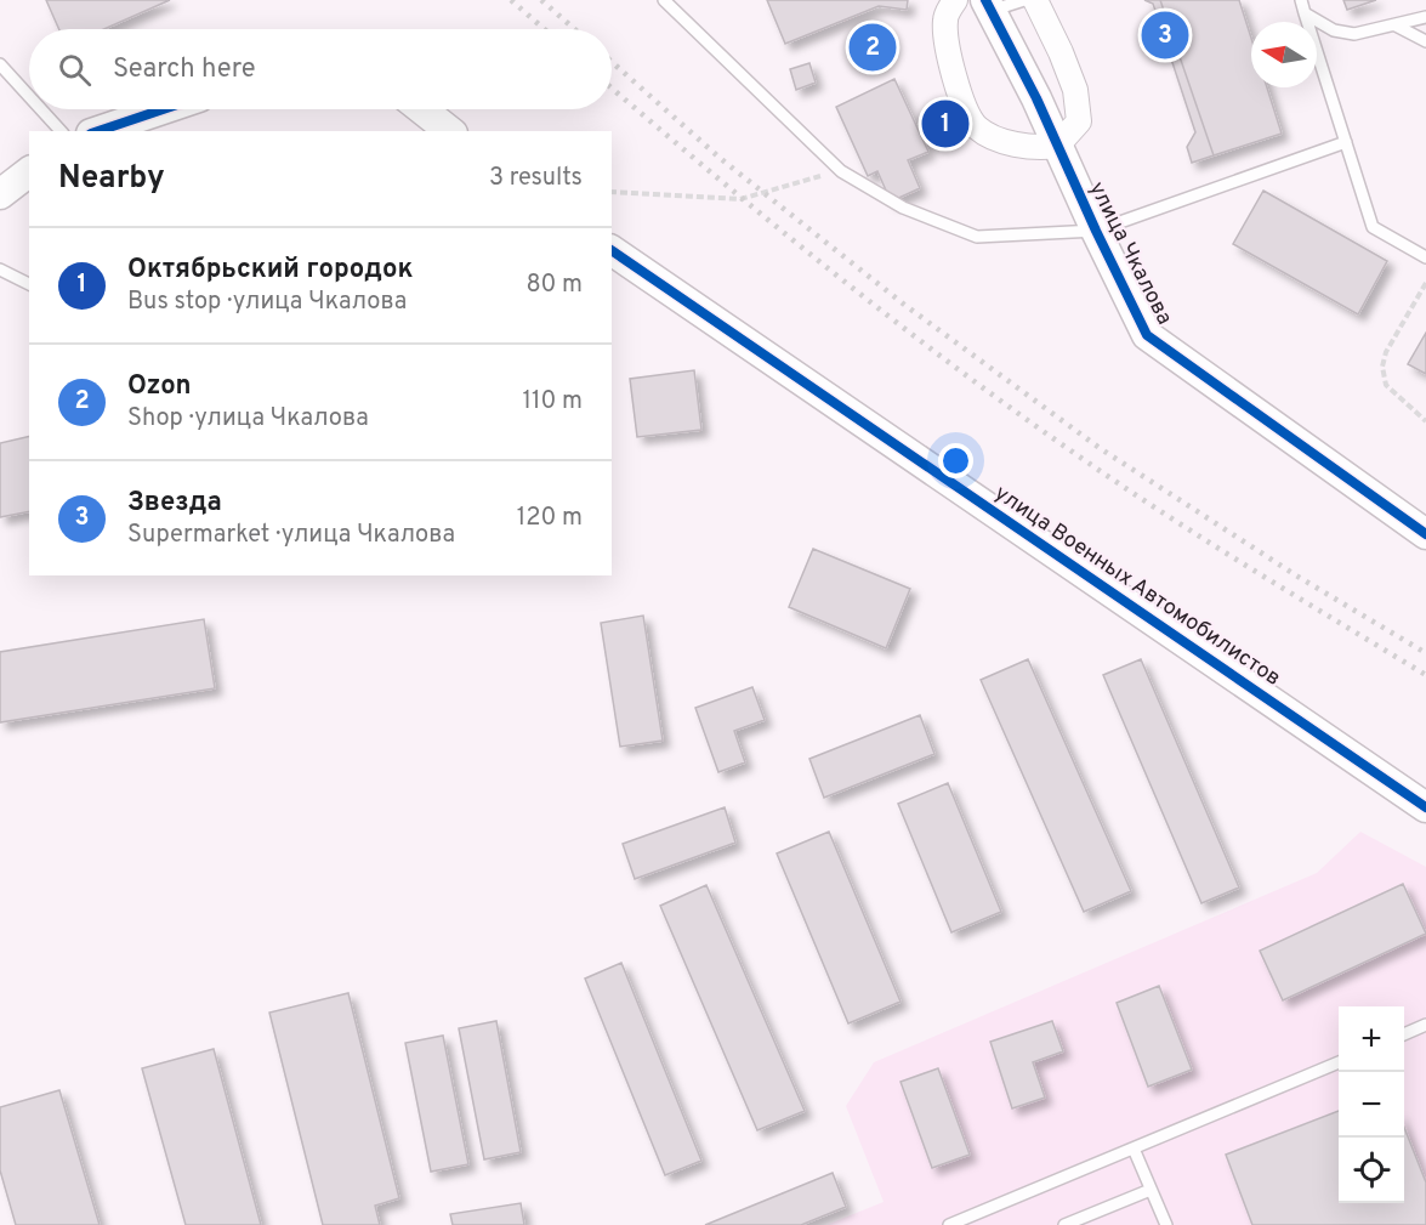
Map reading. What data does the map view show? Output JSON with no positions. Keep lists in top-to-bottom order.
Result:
{
  "streets": {
    "street": ["улица Чкалова", "улица Военных Автомобилистов"]
  },
  "north": "left",
  "page": {
    "pins": ["3", "2", "1"],
    "search": "Search here",
    "heading": ["Nearby", "3 results"],
    "list": [
      {
        "mark": "1",
        "name": "Октябрьский городок",
        "note": "Bus stop · улица Чкалова",
        "value": "80 m"
      },
      {
        "mark": "2",
        "name": "Ozon",
        "note": "Shop · улица Чкалова",
        "value": "110 m"
      },
      {
        "mark": "3",
        "name": "Звезда",
        "note": "Supermarket · улица Чкалова",
        "value": "120 m"
      }
    ],
    "map_buttons": ["+", "−"]
  }
}
